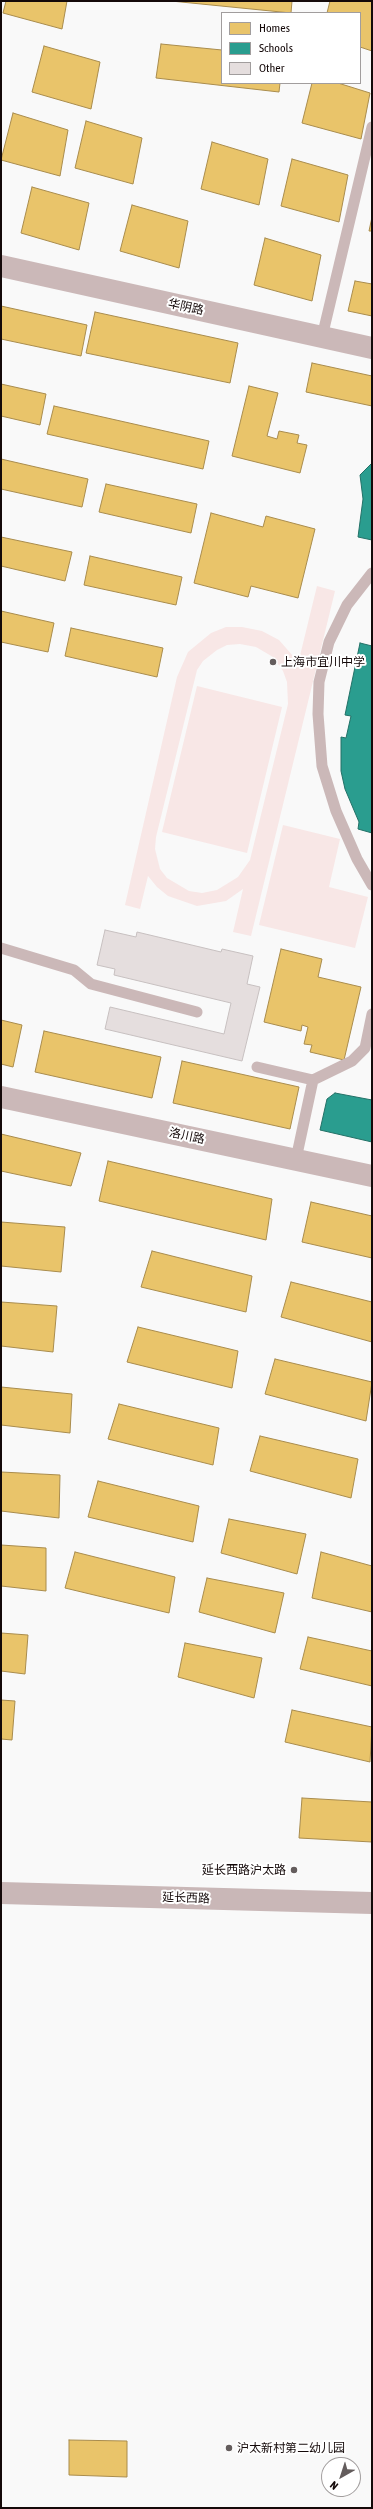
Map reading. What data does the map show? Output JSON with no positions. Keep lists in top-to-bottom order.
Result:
{
  "streets": {
    "street": ["华阴路", "洛川路", "延长西路"]
  },
  "places": ["上海市宜川中学", "延长西路沪太路", "沪太新村第二幼儿园"],
  "legend": ["Homes", "Schools", "Other"],
  "north": "bottom left"
}
